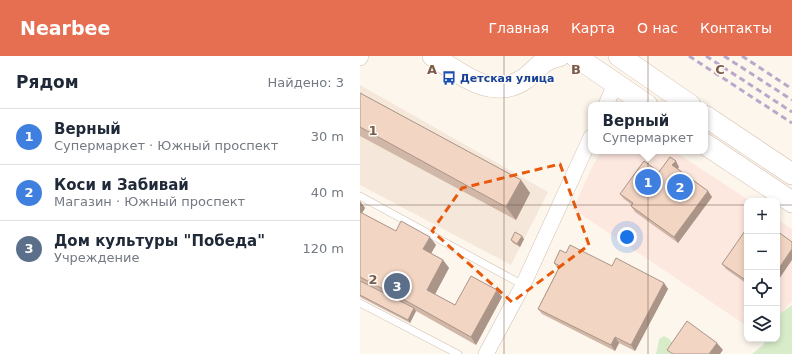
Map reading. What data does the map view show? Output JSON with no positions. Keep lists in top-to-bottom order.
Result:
{
  "places": {
    "bus stop": ["Детская улица"]
  },
  "page": {
    "header": "Nearbee",
    "nav": [
      "Главная",
      "Карта",
      "О нас",
      "Контакты"
    ],
    "heading": ["Рядом", "Найдено: 3"],
    "popup": ["Верный", "Супермаркет"],
    "list": [
      {
        "mark": "1",
        "name": "Верный",
        "note": "Супермаркет · Южный проспект",
        "value": "30 m"
      },
      {
        "mark": "2",
        "name": "Коси и Забивай",
        "note": "Магазин · Южный проспект",
        "value": "40 m"
      },
      {
        "mark": "3",
        "name": "Дом культуры \"Победа\"",
        "note": "Учреждение",
        "value": "120 m"
      }
    ],
    "pins": ["1", "2", "3"],
    "map_buttons": ["+", "−"]
  },
  "grid": {
    "columns": ["A", "B", "C"],
    "rows": ["1", "2"]
  }
}
